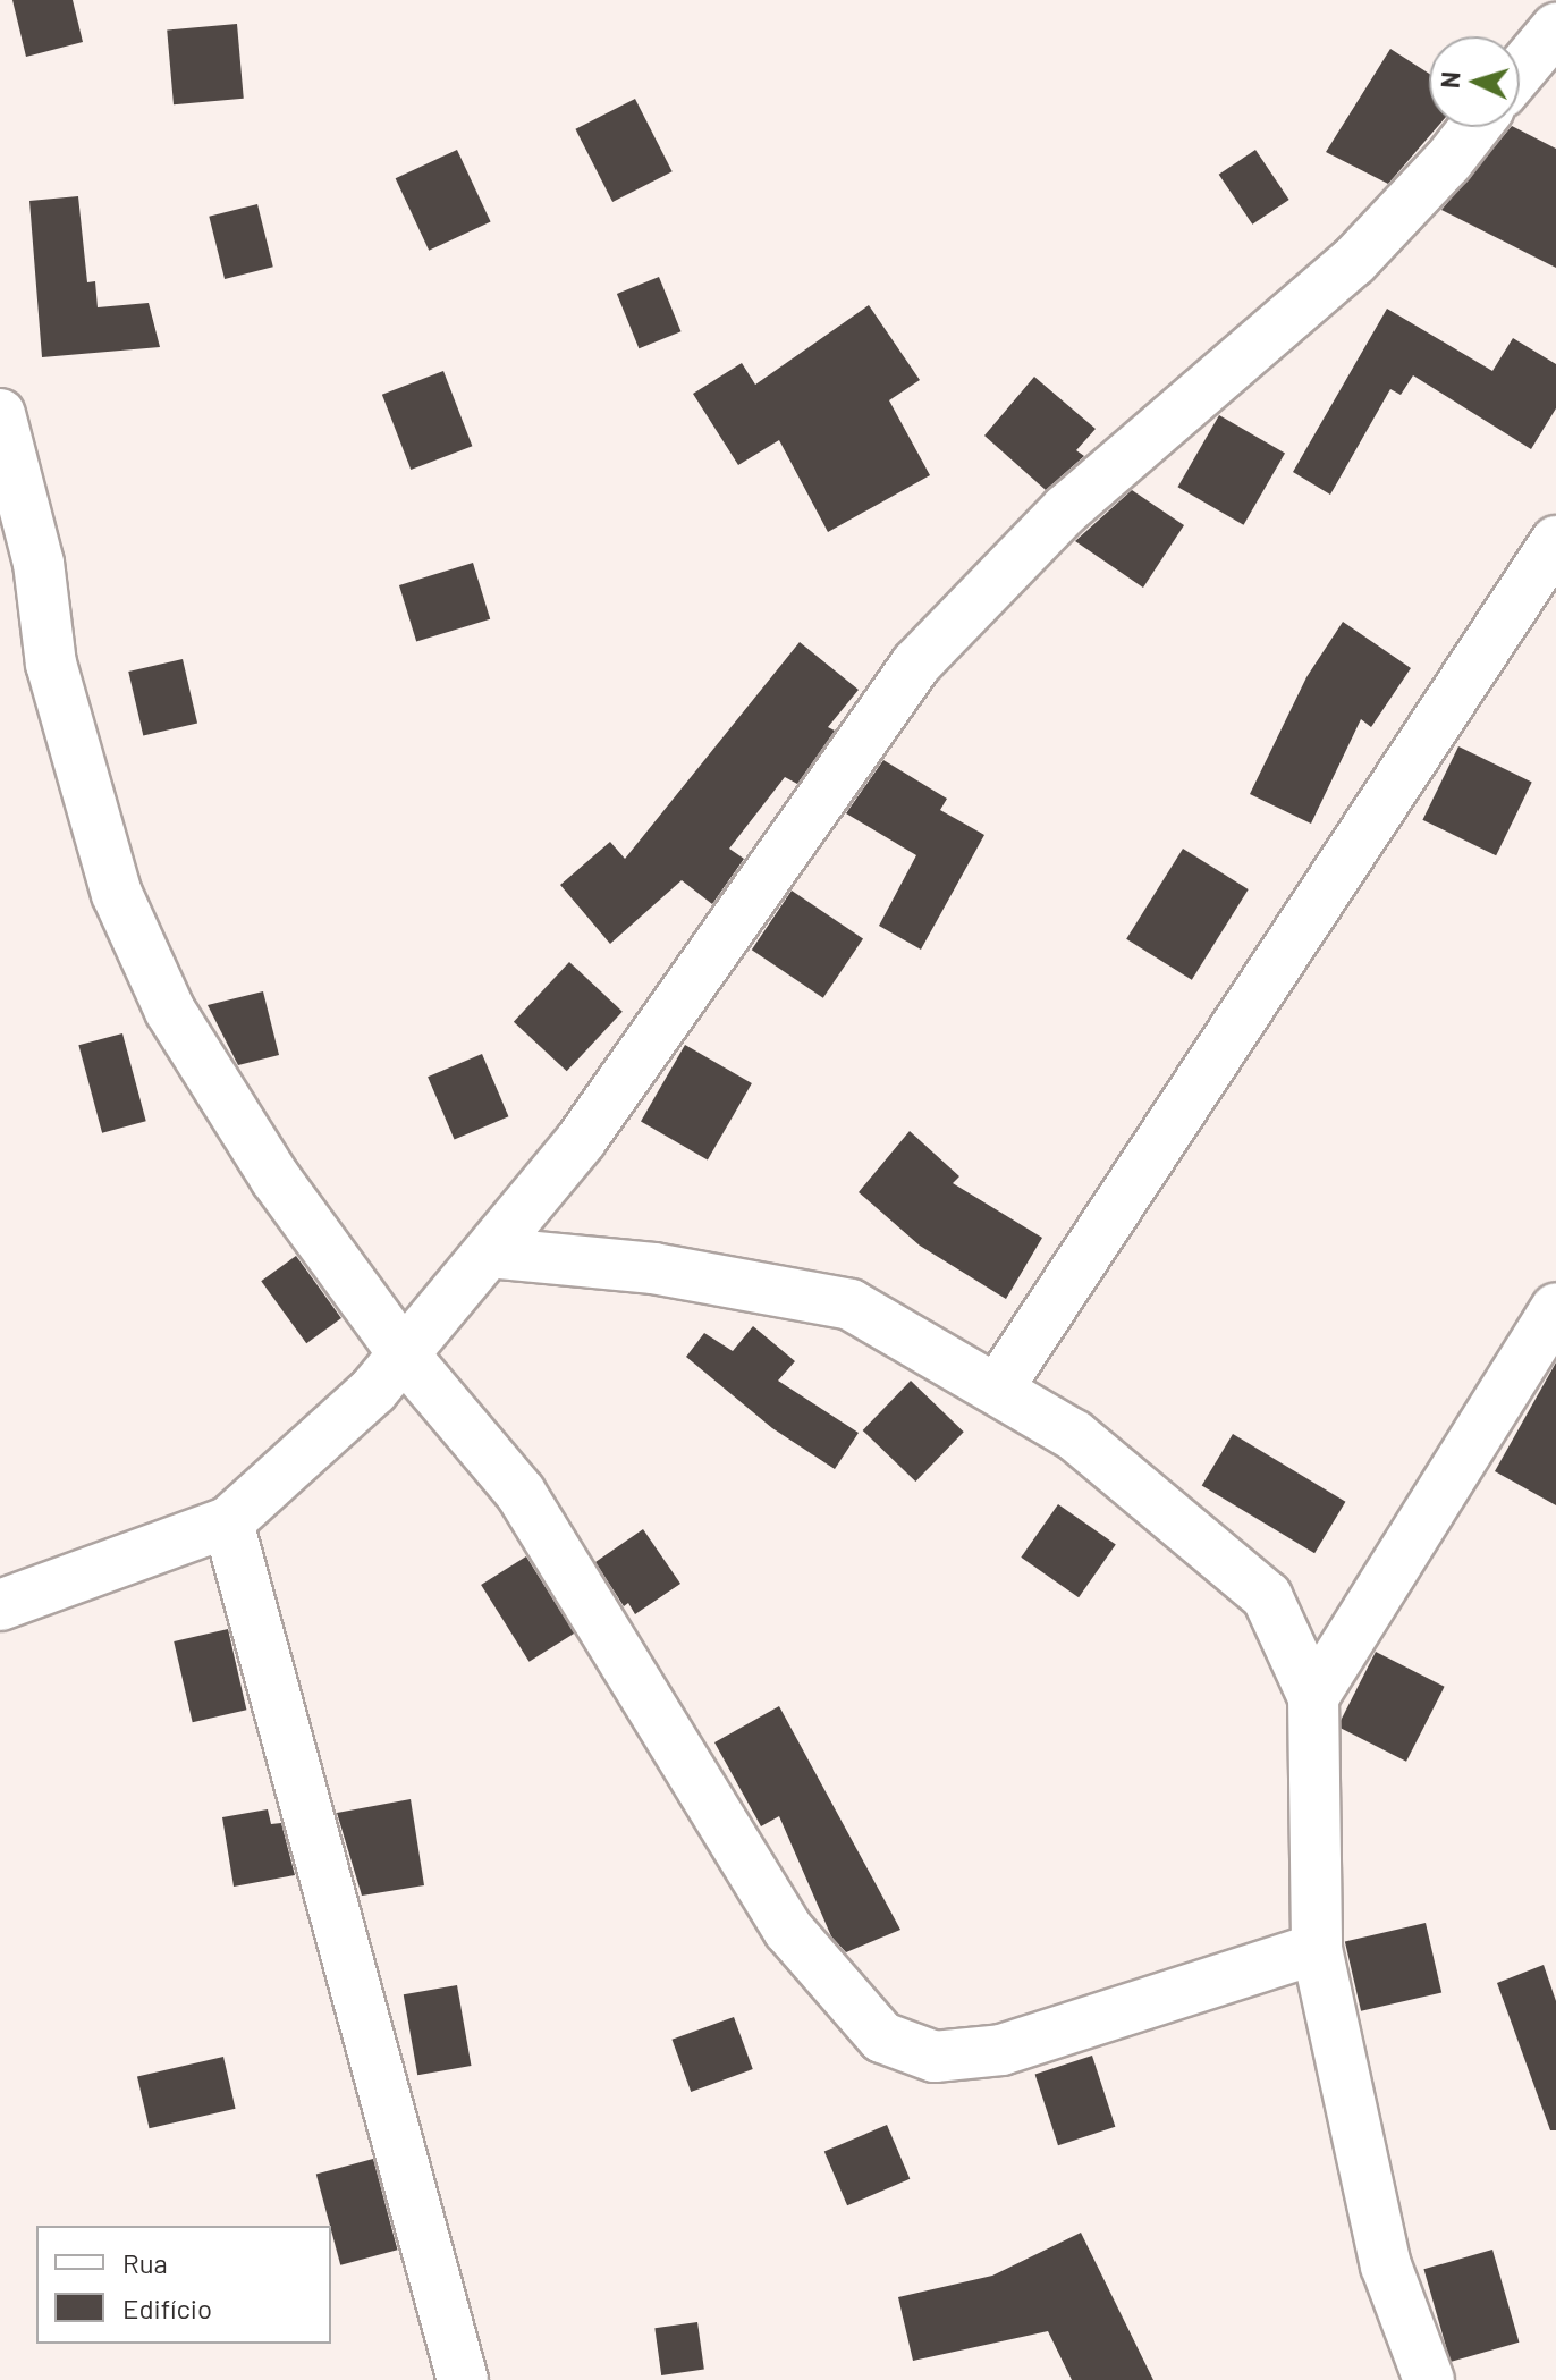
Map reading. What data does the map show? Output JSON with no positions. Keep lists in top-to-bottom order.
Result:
{
  "legend": ["Rua", "Edifício"],
  "north": "left"
}
